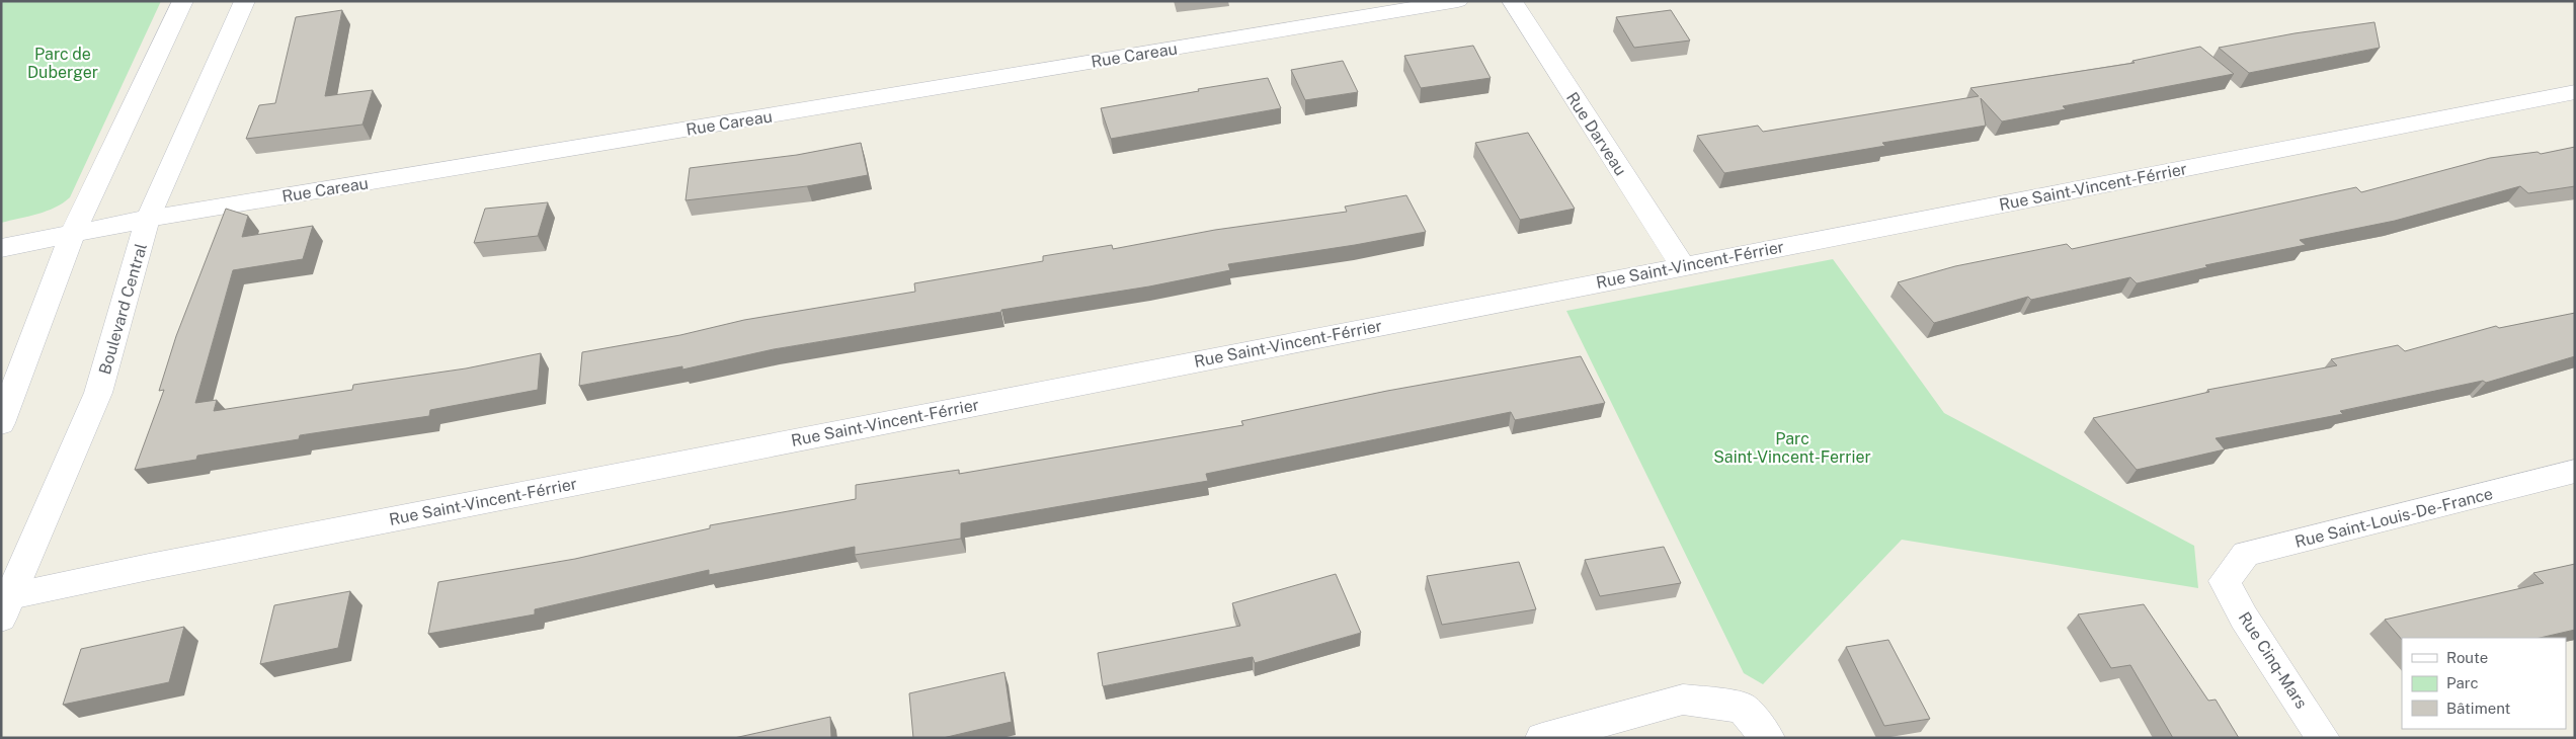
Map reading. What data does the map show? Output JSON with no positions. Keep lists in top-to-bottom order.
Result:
{
  "streets": {
    "street": [
      "Rue Careau",
      "Rue Darveau",
      "Rue Saint-Vincent-Férrier",
      "Boulevard Central",
      "Rue Saint-Louis-De-France",
      "Rue Cinq-Mars"
    ]
  },
  "crossings": [
    ["Rue Careau", "Boulevard Central"],
    ["Rue Darveau", "Rue Saint-Vincent-Férrier"],
    ["Rue Saint-Vincent-Férrier", "Boulevard Central"],
    ["Rue Saint-Louis-De-France", "Rue Cinq-Mars"]
  ],
  "parks": ["Parc de Duberger", "Parc Saint-Vincent-Ferrier"],
  "legend": ["Route", "Parc", "Bâtiment"]
}
